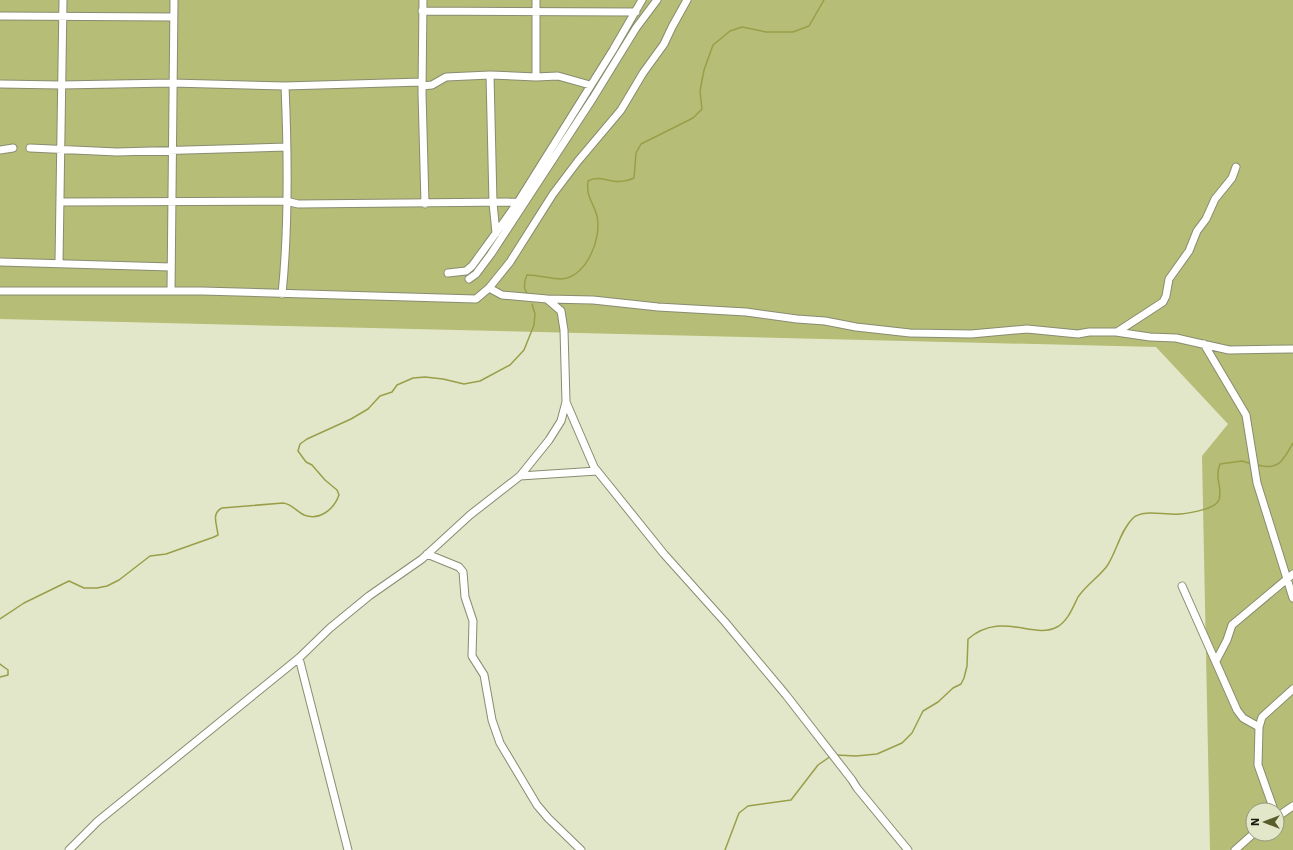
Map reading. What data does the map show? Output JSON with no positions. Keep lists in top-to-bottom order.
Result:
{
  "north": "left"
}
